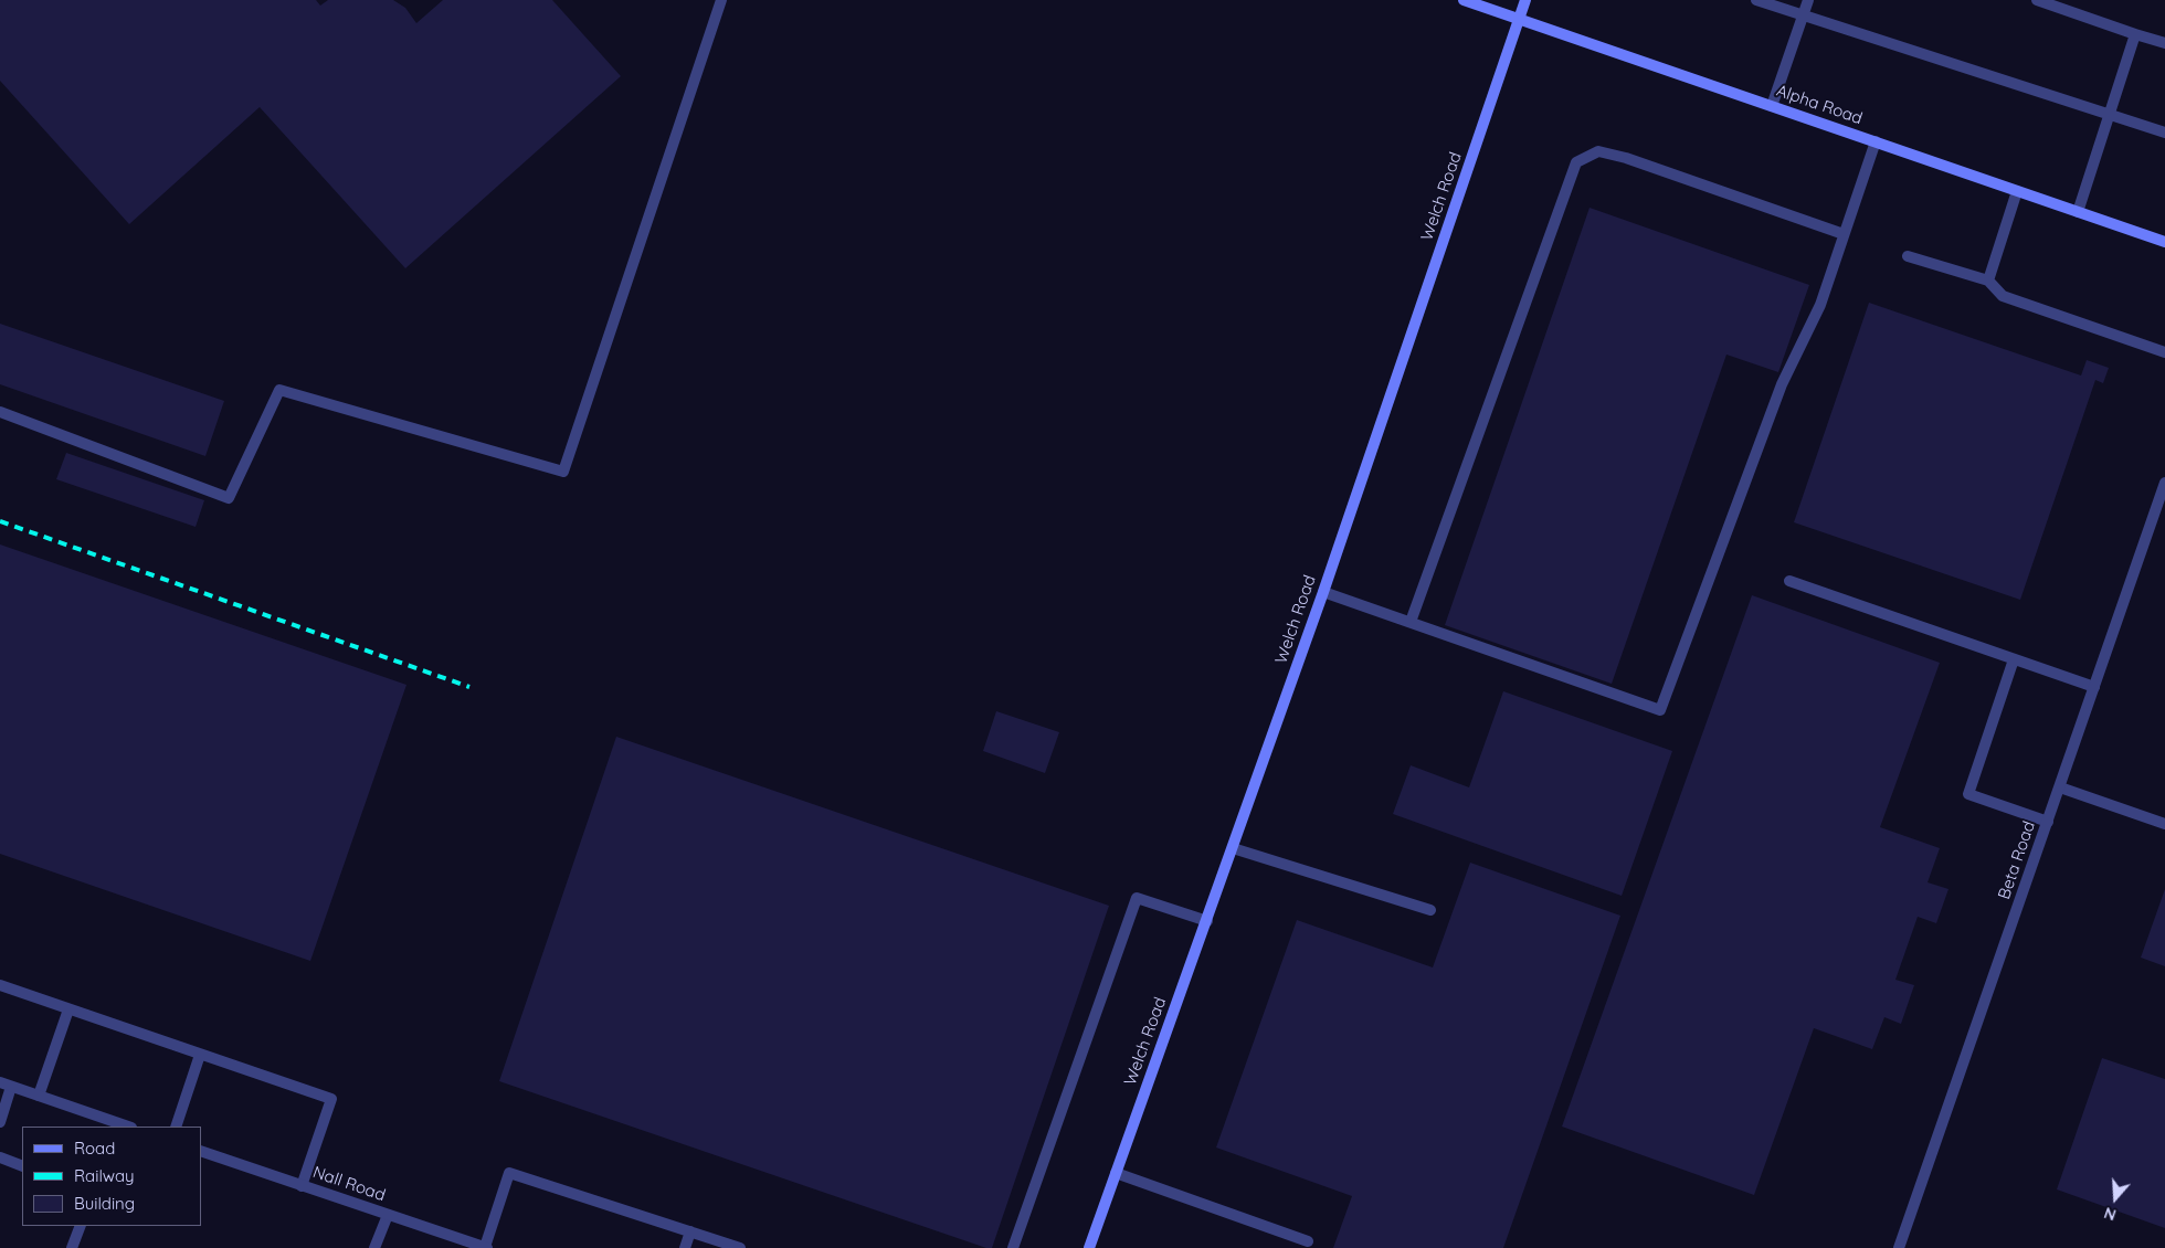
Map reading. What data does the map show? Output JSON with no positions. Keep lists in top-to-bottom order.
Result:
{
  "streets": {
    "street": [
      "Alpha Road",
      "Welch Road",
      "Beta Road",
      "Nall Road"
    ]
  },
  "crossings": [
    ["Alpha Road", "Welch Road"]
  ],
  "legend": ["Road", "Railway", "Building"],
  "north": "bottom"
}
